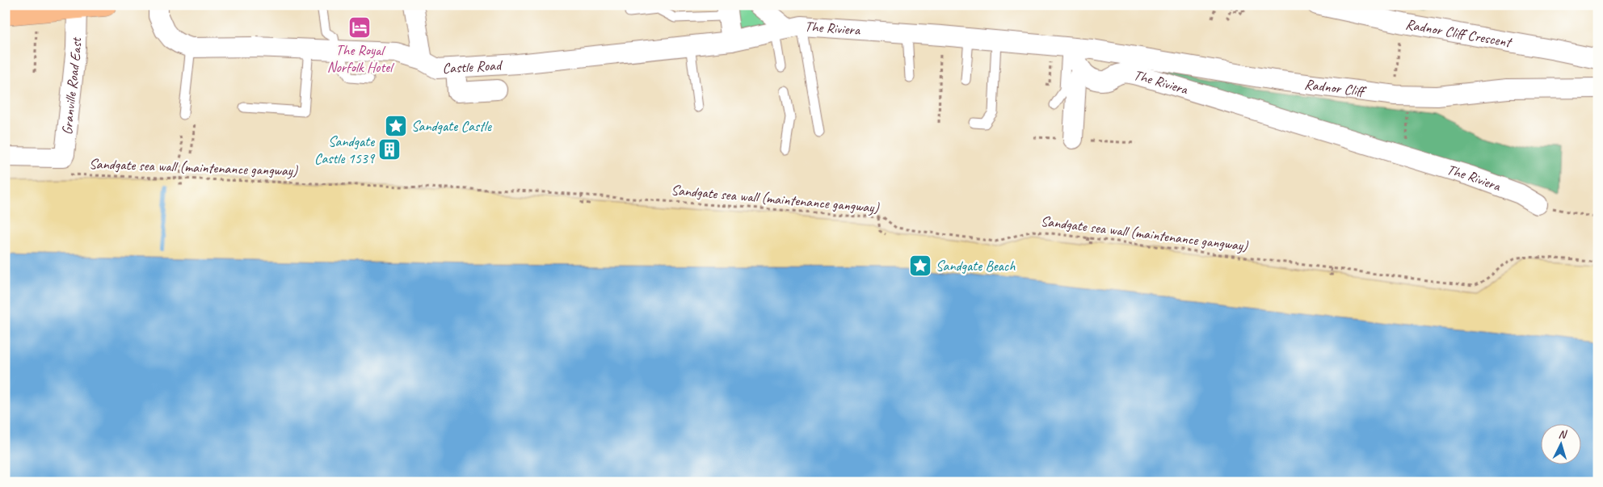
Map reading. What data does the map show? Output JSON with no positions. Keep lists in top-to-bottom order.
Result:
{
  "streets": {
    "street": [
      "The Riviera",
      "Radnor Cliff Crescent",
      "Castle Road",
      "Granville Road East",
      "Radnor Cliff"
    ],
    "path": ["Sandgate sea wall (maintenance gangway)"]
  },
  "crossings": [
    ["The Riviera", "Castle Road"],
    ["The Riviera", "Radnor Cliff"],
    ["Granville Road East", "Sandgate sea wall (maintenance gangway)"]
  ],
  "places": {
    "hotel": ["The Royal Norfolk Hotel"],
    "place": ["Sandgate Castle", "Sandgate Beach"],
    "building": ["Sandgate Castle 1539"]
  },
  "north": "top"
}
